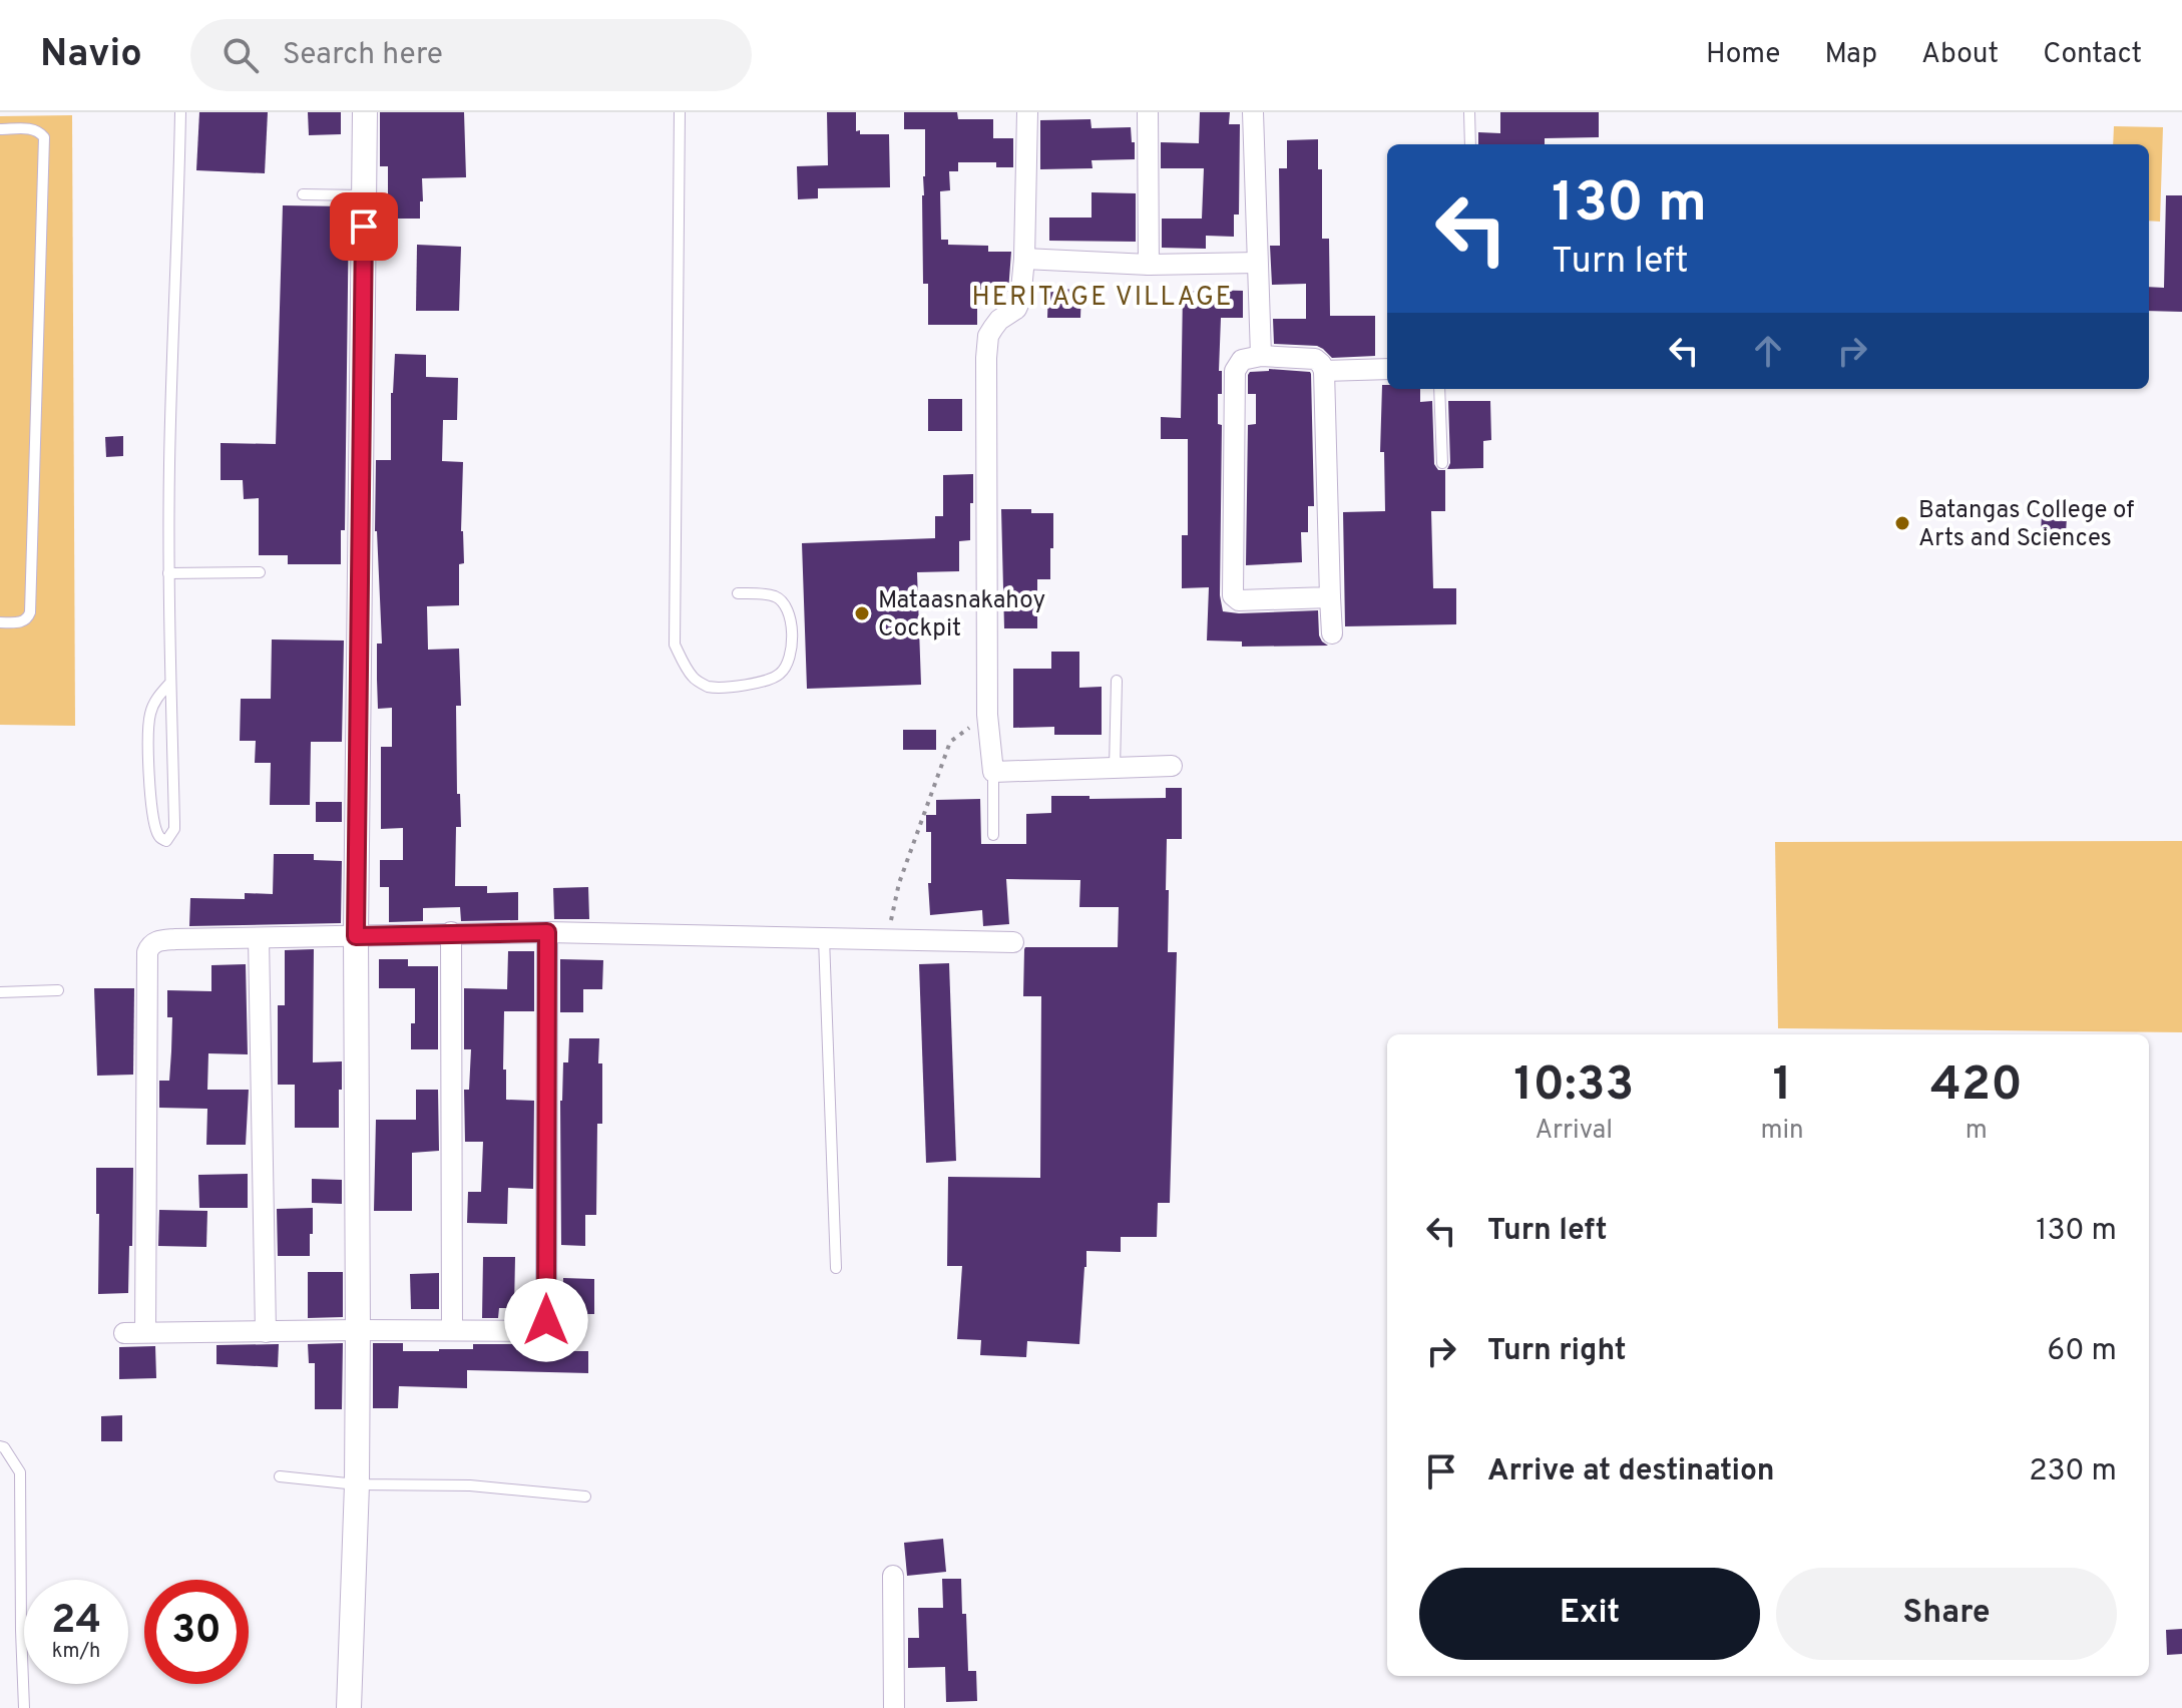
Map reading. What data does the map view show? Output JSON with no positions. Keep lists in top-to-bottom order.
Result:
{
  "districts": ["HERITAGE VILLAGE"],
  "places": ["Batangas College of Arts and Sciences", "Mataasnakahoy Cockpit"],
  "page": {
    "header": "Navio",
    "search": "Search here",
    "nav": [
      "Home",
      "Map",
      "About",
      "Contact"
    ],
    "turn": ["130 m", "Turn left"],
    "eta": [
      "10:33",
      "Arrival",
      "1",
      "min",
      "420",
      "m"
    ],
    "list": [
      {
        "name": "Turn left",
        "value": "130 m"
      },
      {
        "name": "Turn right",
        "value": "60 m"
      },
      {
        "name": "Arrive at destination",
        "value": "230 m"
      }
    ],
    "buttons": ["Exit", "Share"],
    "speed": "24 km/h",
    "limit": "30"
  }
}
